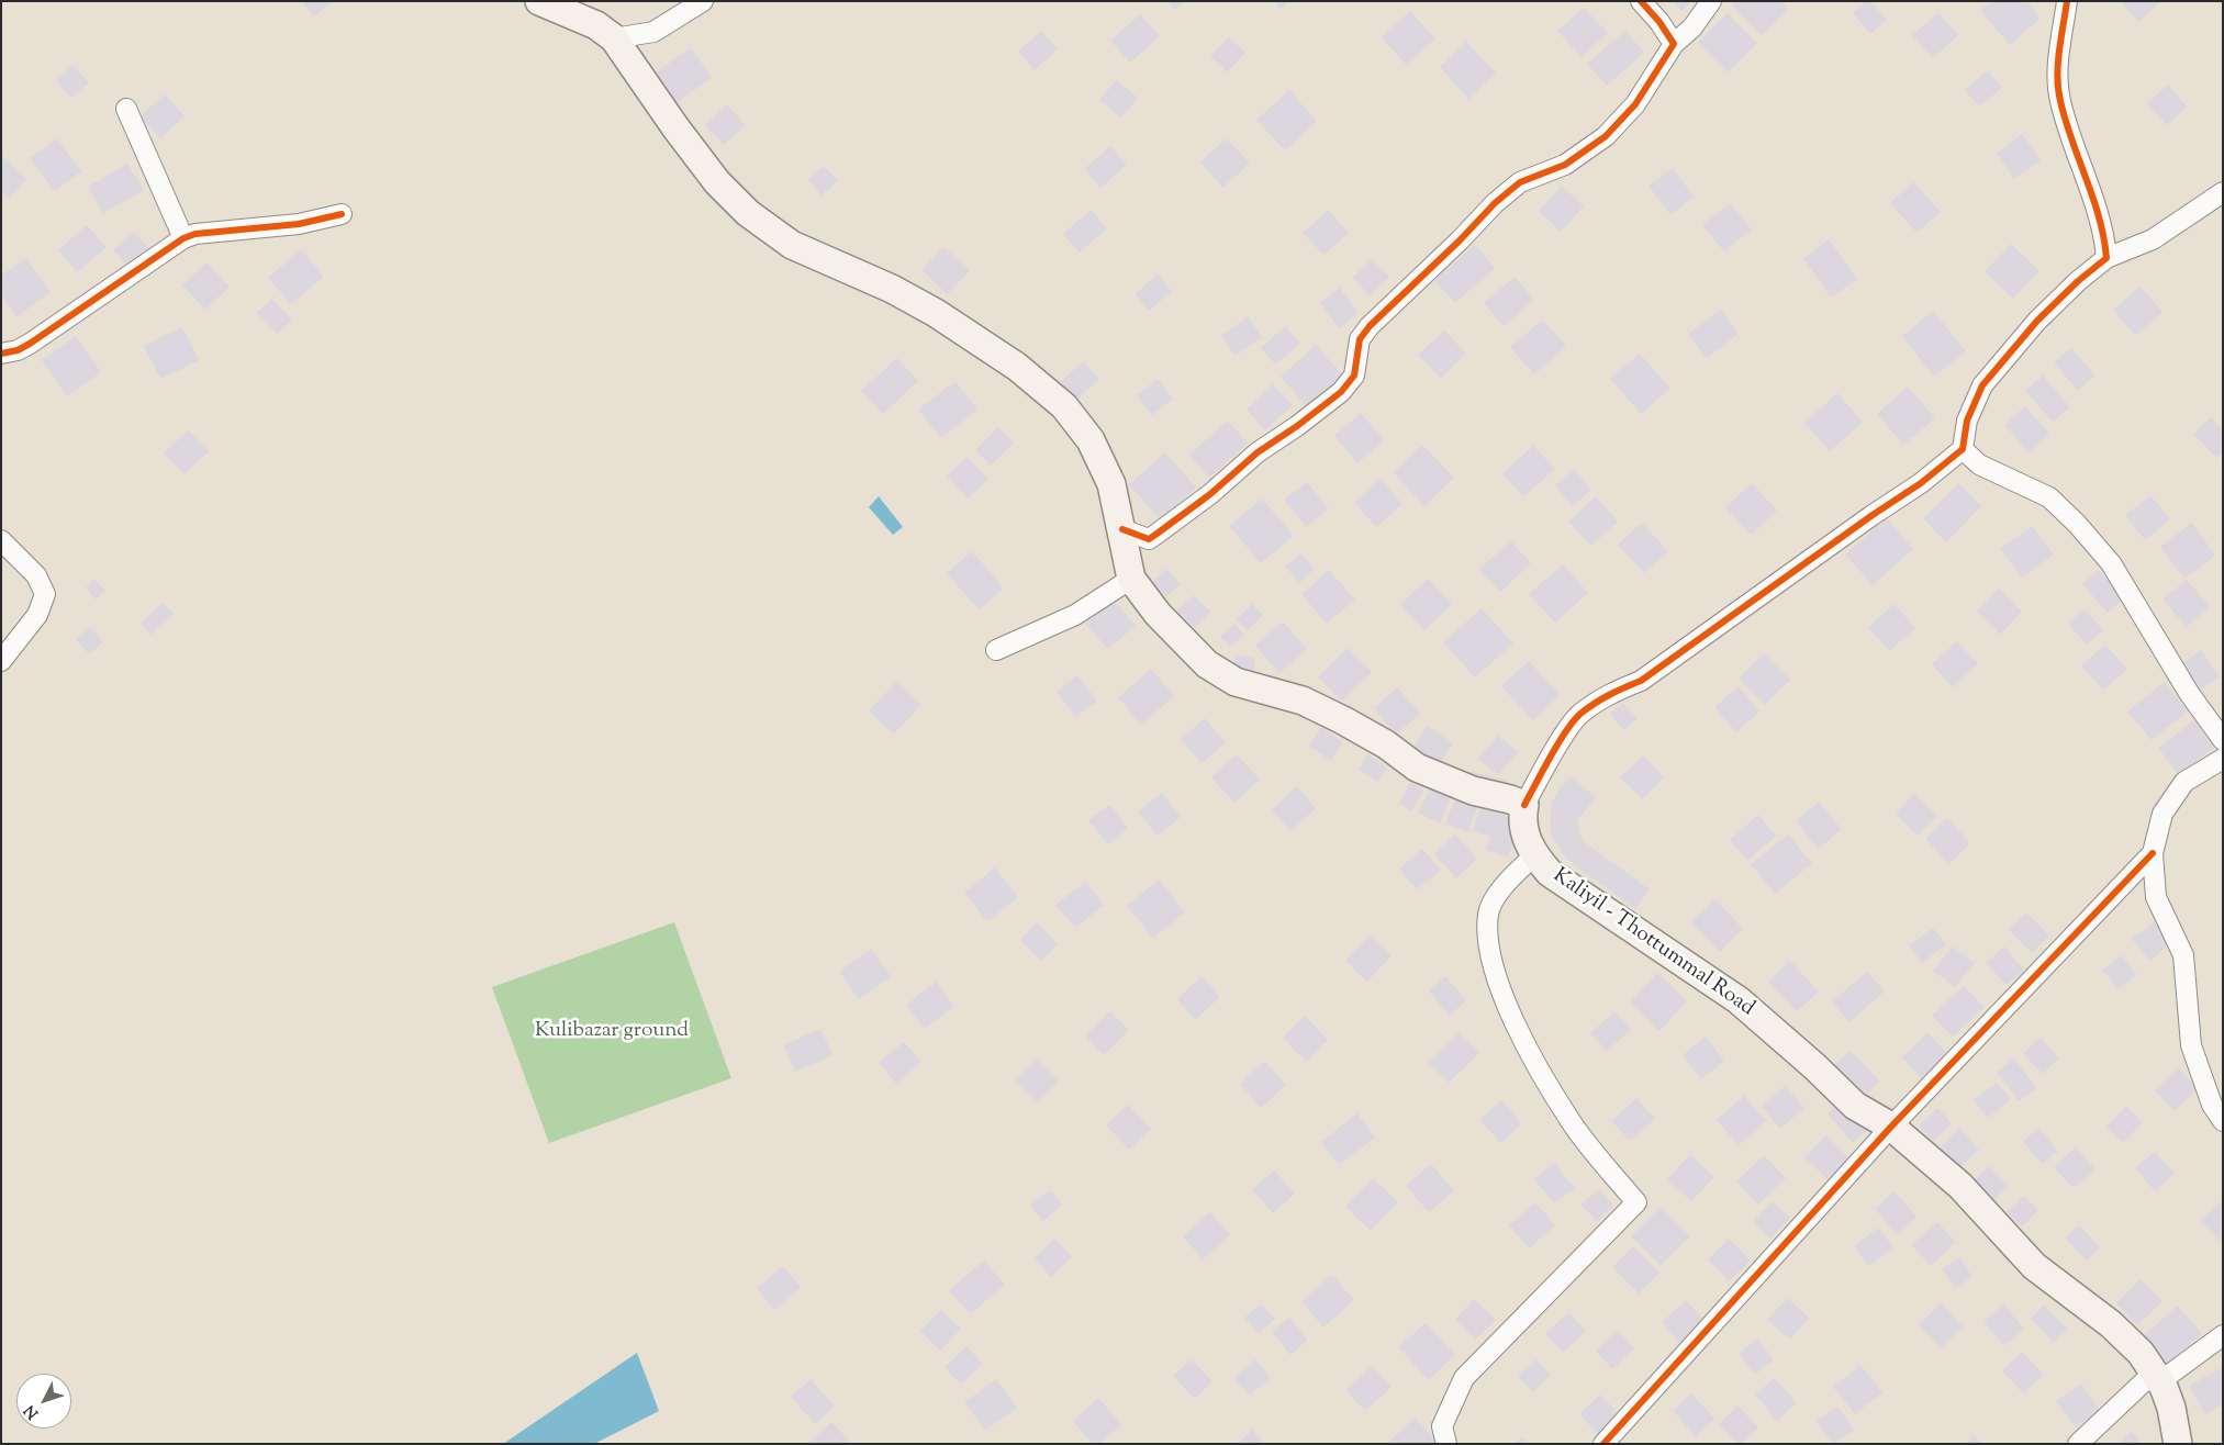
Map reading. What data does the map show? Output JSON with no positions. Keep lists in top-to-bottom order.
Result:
{
  "streets": {
    "main road": ["Kaliyil - Thottummal Road"]
  },
  "parks": ["Kulibazar ground"],
  "north": "bottom left"
}
